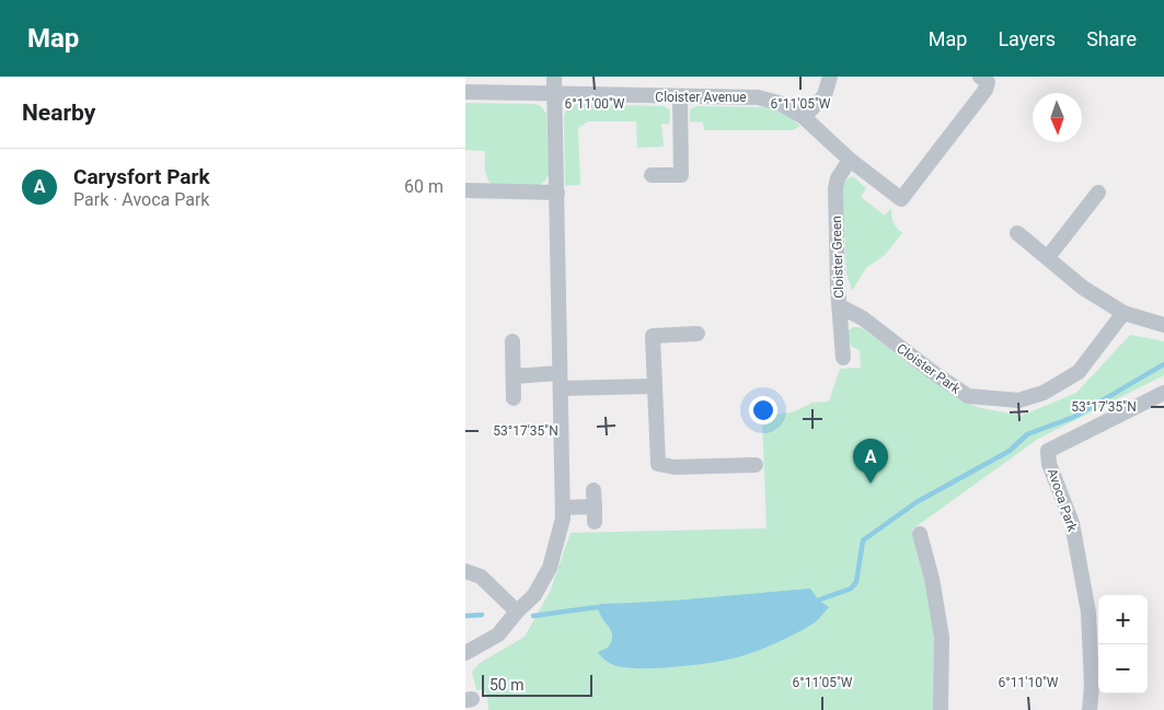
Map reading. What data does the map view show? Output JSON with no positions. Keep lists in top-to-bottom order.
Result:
{
  "streets": {
    "street": [
      "Cloister Avenue",
      "Cloister Green",
      "Cloister Park",
      "Avoca Park"
    ]
  },
  "crossings": [
    ["Cloister Avenue", "Cloister Green"],
    ["Cloister Green", "Cloister Park"]
  ],
  "scale_bar": "50 m",
  "north": "bottom",
  "page": {
    "header": "Map",
    "nav": ["Map", "Layers", "Share"],
    "heading": "Nearby",
    "list": [
      {
        "mark": "A",
        "name": "Carysfort Park",
        "note": "Park · Avoca Park",
        "value": "60 m"
      }
    ],
    "pins": "A",
    "map_buttons": ["+", "−"],
    "scale": "50 m"
  },
  "coordinates": [
    "6°11'00\"W",
    "6°11'05\"W",
    "53°17'35\"N",
    "6°11'10\"W"
  ]
}
